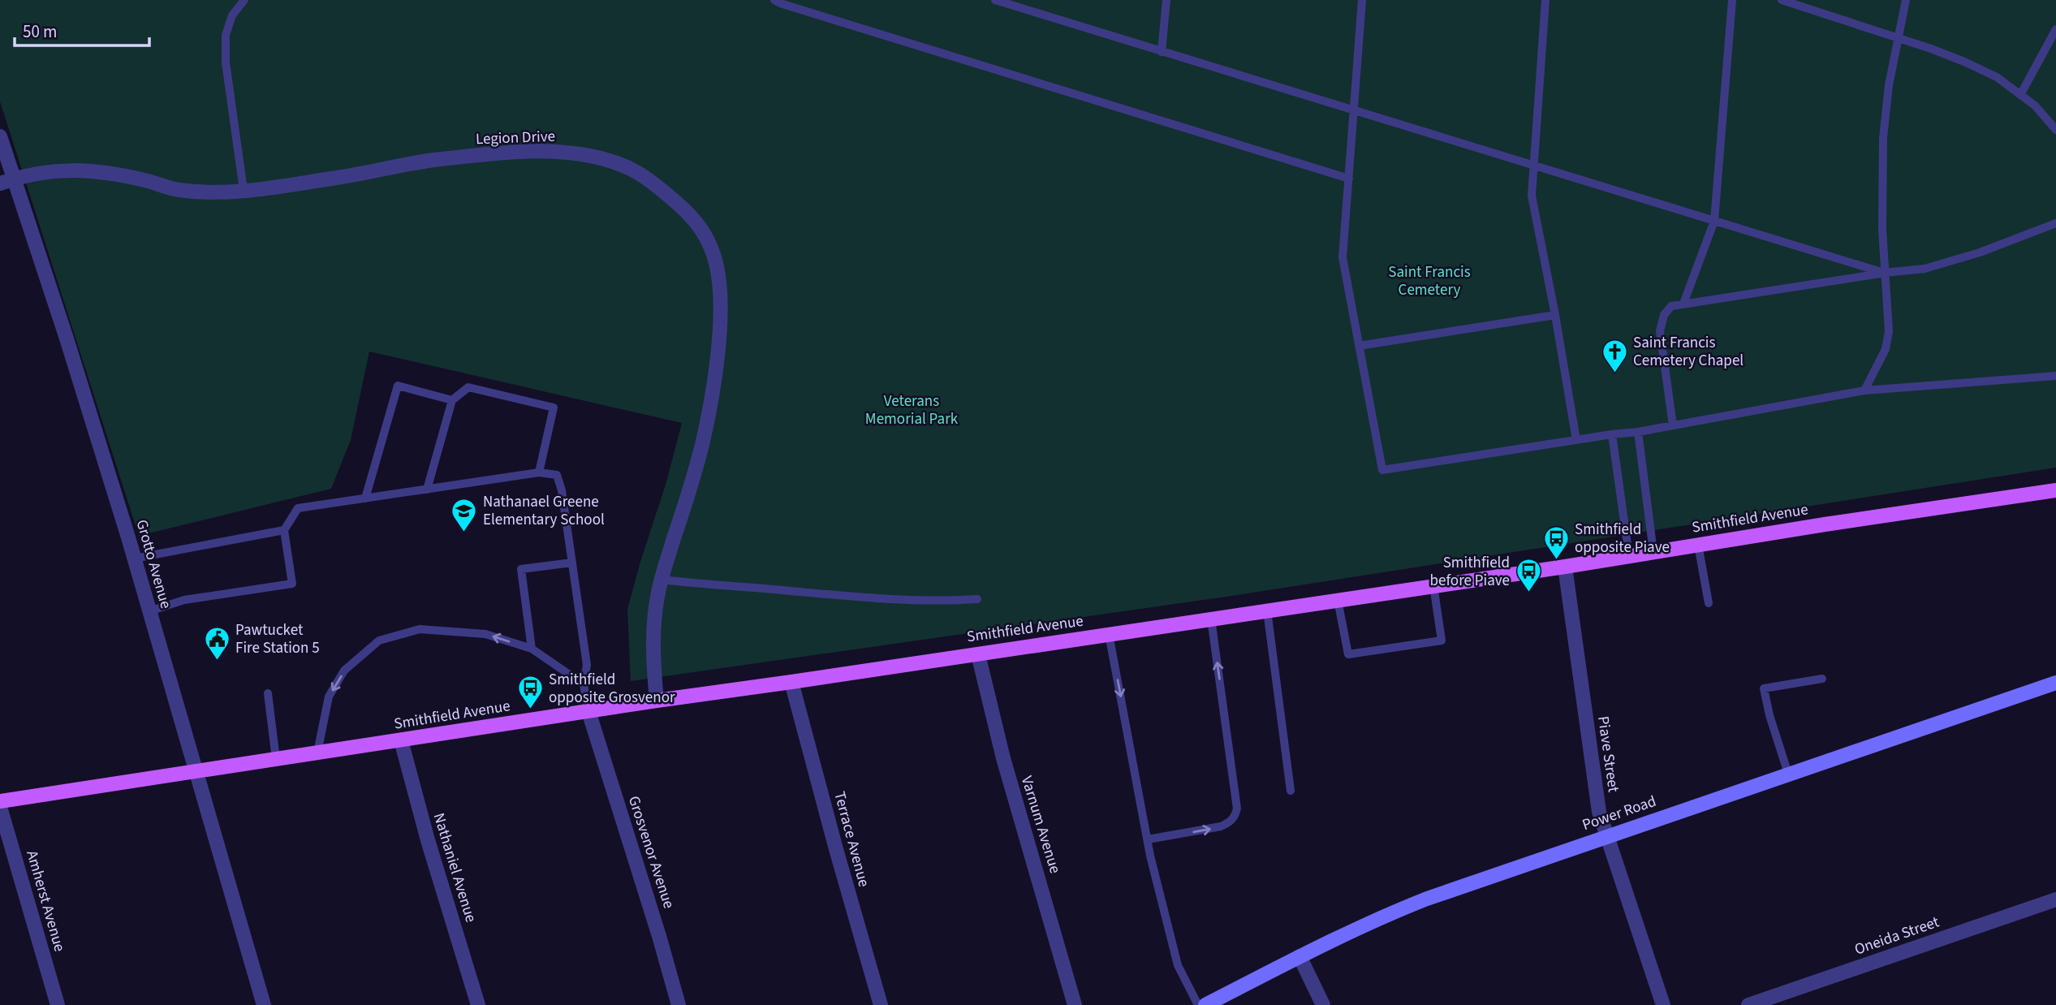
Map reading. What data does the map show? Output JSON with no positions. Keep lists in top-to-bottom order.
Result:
{
  "streets": {
    "main road": ["Smithfield Avenue", "Power Road"],
    "street": [
      "Legion Drive",
      "Grotto Avenue",
      "Piave Street",
      "Varnum Avenue",
      "Terrace Avenue",
      "Grosvenor Avenue",
      "Nathaniel Avenue",
      "Amherst Avenue",
      "Oneida Street"
    ]
  },
  "crossings": [
    ["Legion Drive", "Smithfield Avenue"],
    ["Legion Drive", "Grotto Avenue"],
    ["Smithfield Avenue", "Grotto Avenue"],
    ["Smithfield Avenue", "Piave Street"],
    ["Smithfield Avenue", "Varnum Avenue"],
    ["Smithfield Avenue", "Terrace Avenue"],
    ["Smithfield Avenue", "Grosvenor Avenue"],
    ["Smithfield Avenue", "Nathaniel Avenue"],
    ["Piave Street", "Power Road"]
  ],
  "parks": ["Saint Francis Cemetery", "Veterans Memorial Park"],
  "places": {
    "church": ["Saint Francis Cemetery Chapel"],
    "school or university": ["Nathanael Greene Elementary School"],
    "bus stop": ["Smithfield opposite Piave", "Smithfield before Piave", "Smithfield opposite Grosvenor"],
    "public building": ["Pawtucket Fire Station 5"]
  },
  "scale_bar": "50 m"
}
